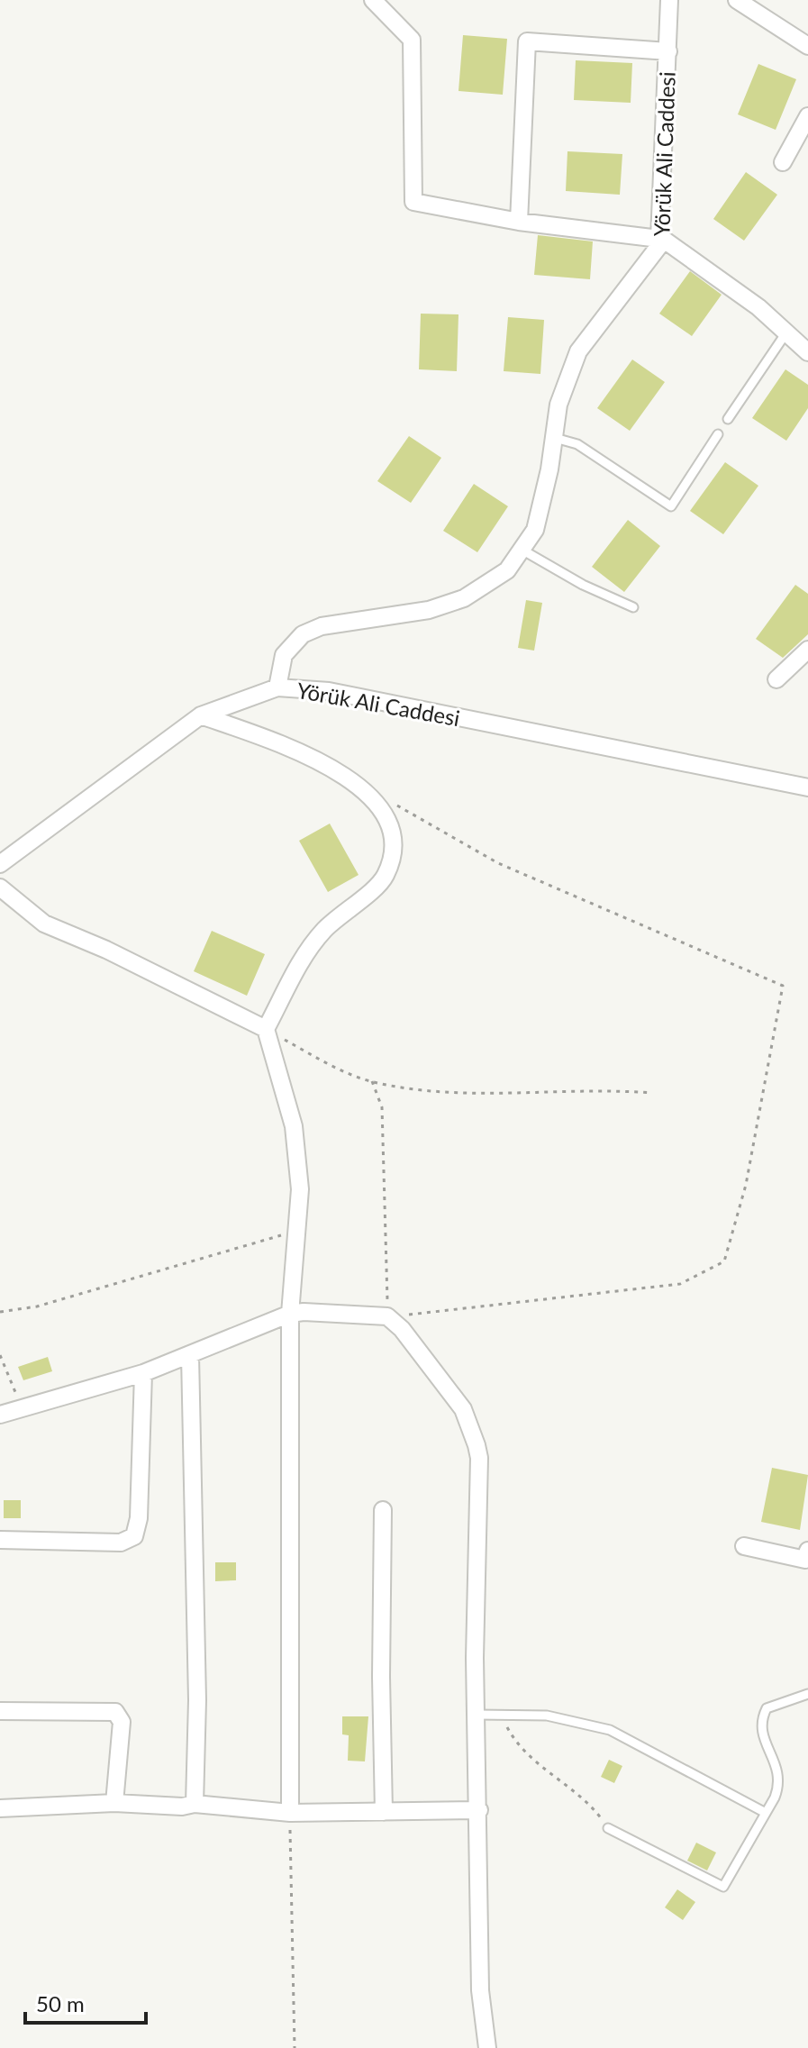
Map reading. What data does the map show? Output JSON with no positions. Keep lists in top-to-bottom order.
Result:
{
  "streets": {
    "street": ["Yörük Ali Caddesi"]
  },
  "scale_bar": "50 m"
}
